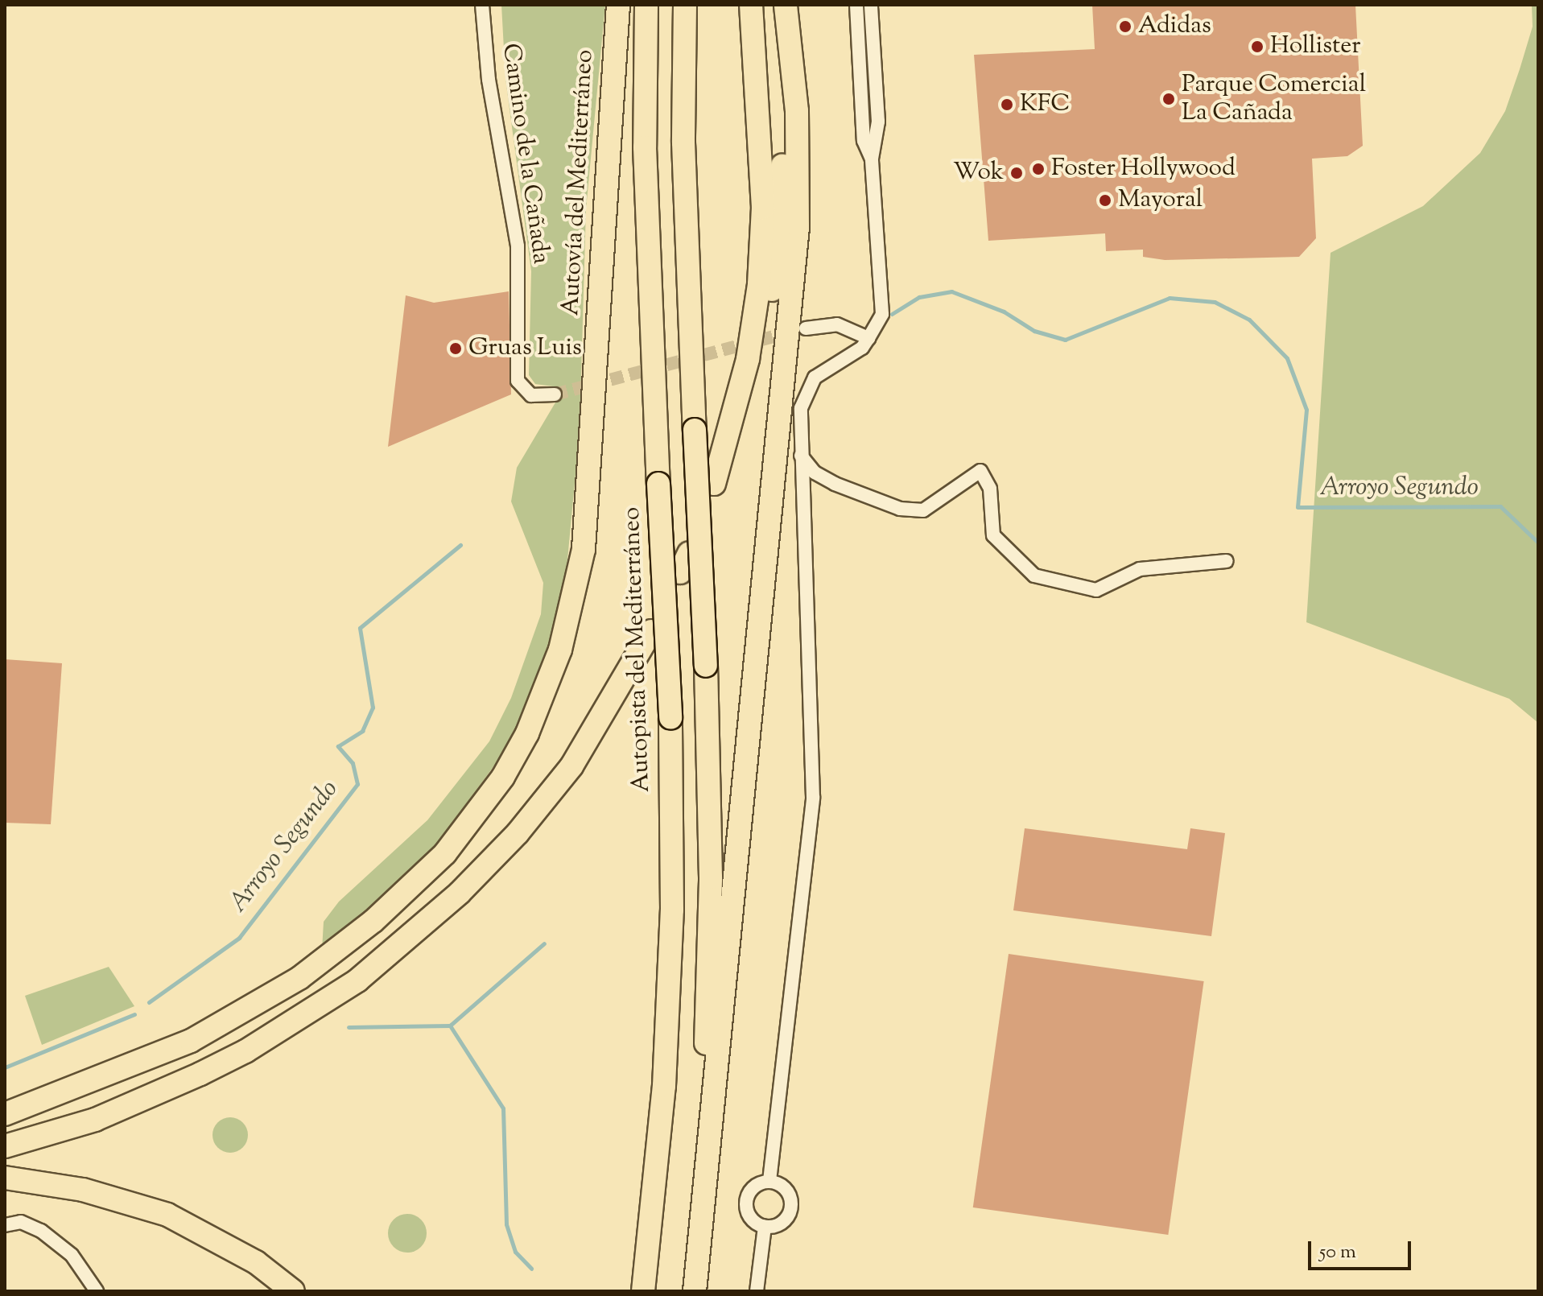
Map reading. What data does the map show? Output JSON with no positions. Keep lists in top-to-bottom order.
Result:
{
  "streets": {
    "highway": ["Autovía del Mediterráneo", "Autopista del Mediterráneo"],
    "street": ["Camino de la Cañada"]
  },
  "water": ["Arroyo Segundo"],
  "places": [
    "Adidas",
    "Hollister",
    "Parque Comercial La Cañada",
    "KFC",
    "Foster Hollywood",
    "Wok",
    "Mayoral",
    "Gruas Luis"
  ],
  "scale_bar": "50 m"
}
